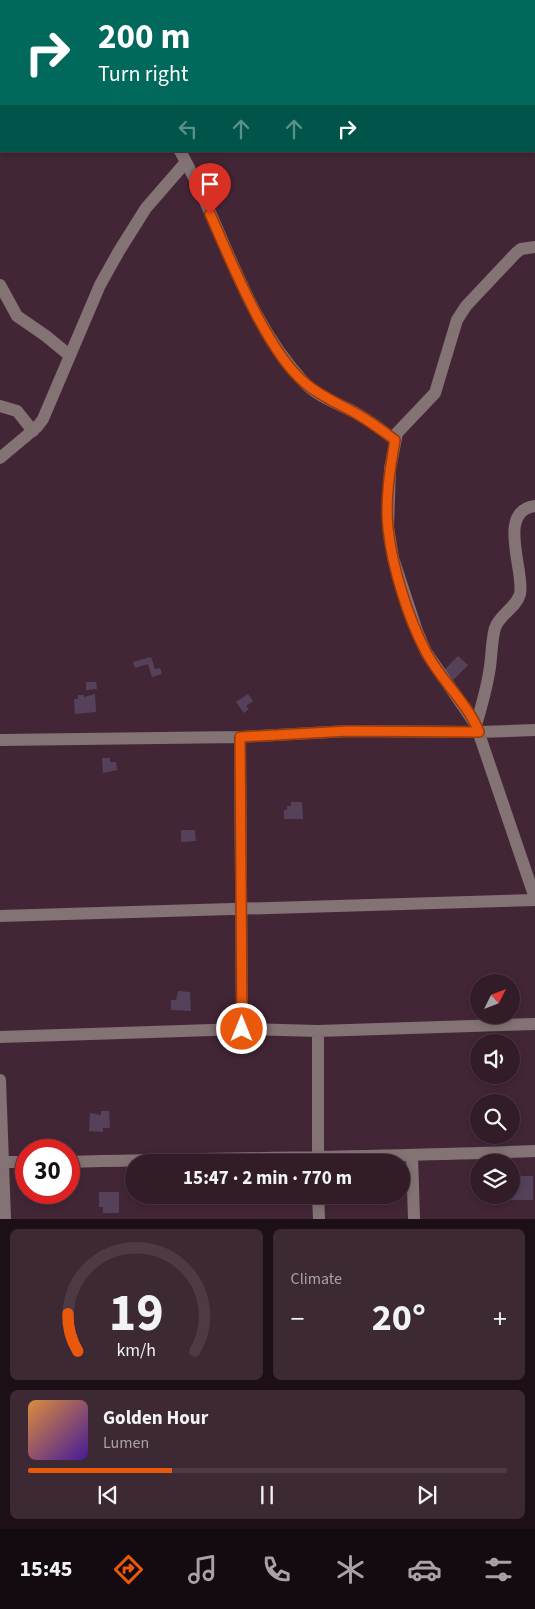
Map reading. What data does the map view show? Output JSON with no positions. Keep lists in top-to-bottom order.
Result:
{
  "north": "top right",
  "page": {
    "turn": ["200 m", "Turn right"],
    "limit": "30",
    "trip": "15:47 · 2 min · 770 m",
    "tile": "Climate",
    "heat": ["−", "20°", "+"],
    "song": ["Golden Hour", "Lumen"],
    "tabs": "15:45",
    "gauge": ["19", "km/h"]
  }
}
